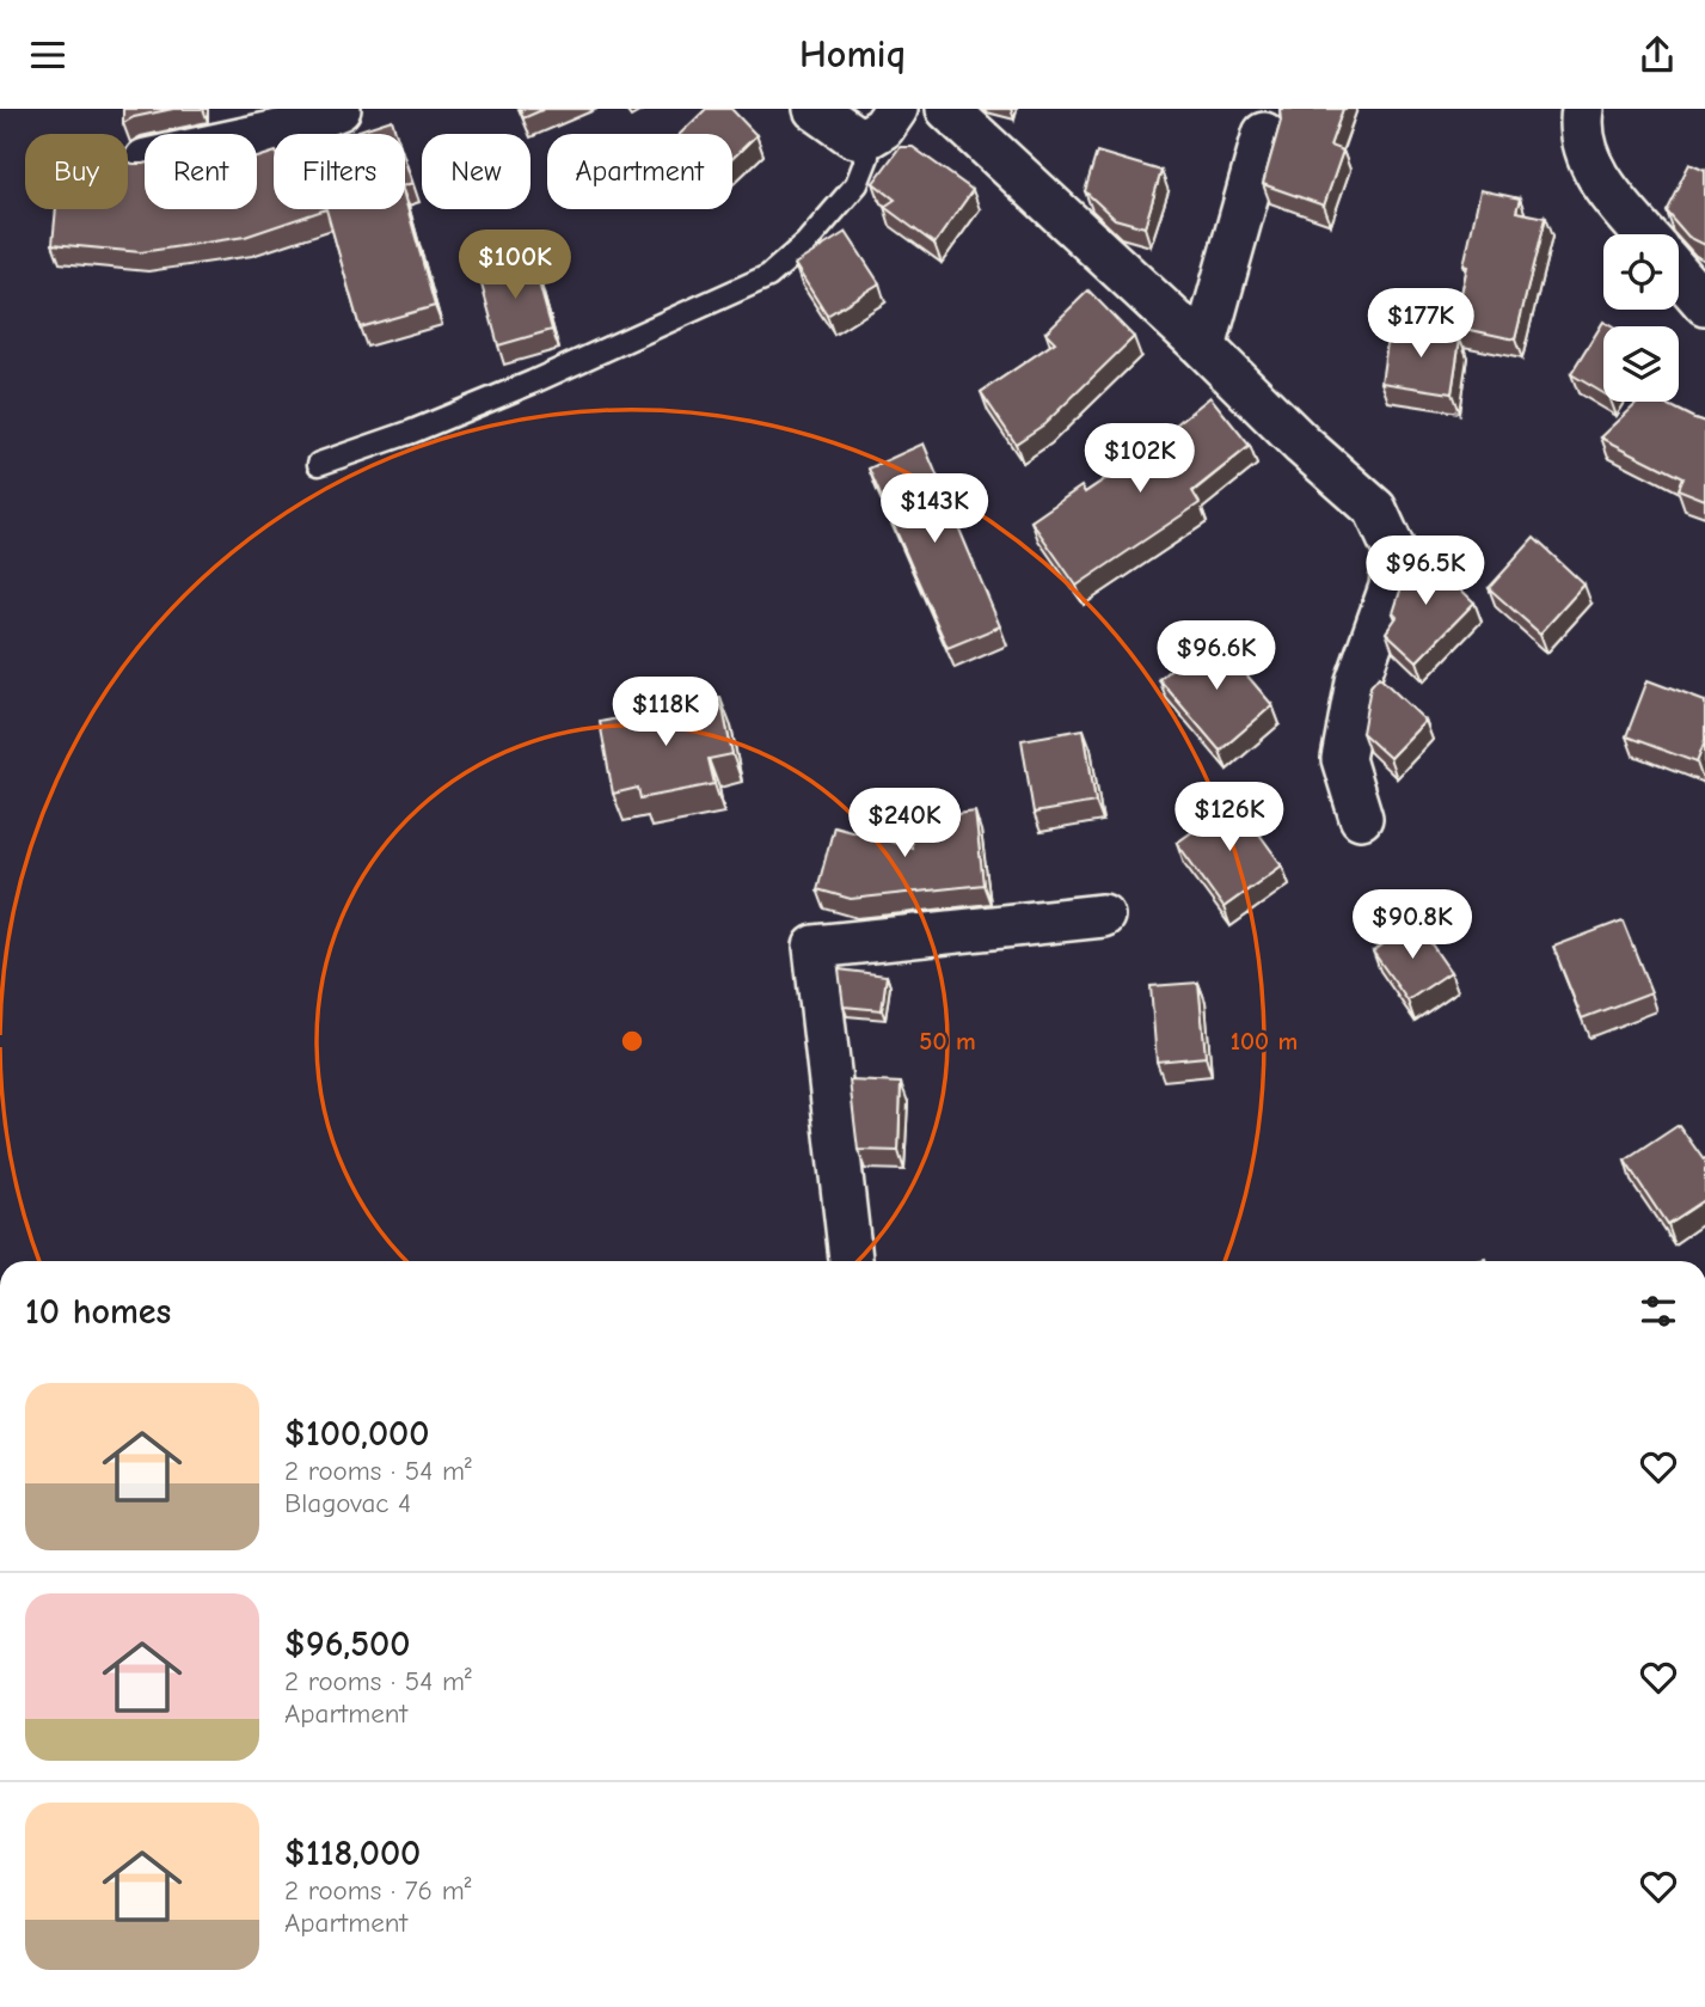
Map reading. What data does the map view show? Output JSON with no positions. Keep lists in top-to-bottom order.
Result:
{
  "page": {
    "header": "Homiq",
    "chip": [
      "Buy",
      "Rent",
      "Filters",
      "New",
      "Apartment"
    ],
    "price": [
      "$100K",
      "$177K",
      "$102K",
      "$143K",
      "$96.5K",
      "$96.6K",
      "$118K",
      "$126K",
      "$240K",
      "$90.8K"
    ],
    "heading": "10 homes",
    "list": [
      {
        "name": "$100,000",
        "note": "2 rooms · 54 m² · Blagovac 4"
      },
      {
        "name": "$96,500",
        "note": "2 rooms · 54 m² · Apartment"
      },
      {
        "name": "$118,000",
        "note": "2 rooms · 76 m² · Apartment"
      }
    ]
  },
  "rings": ["50 m", "100 m"]
}
